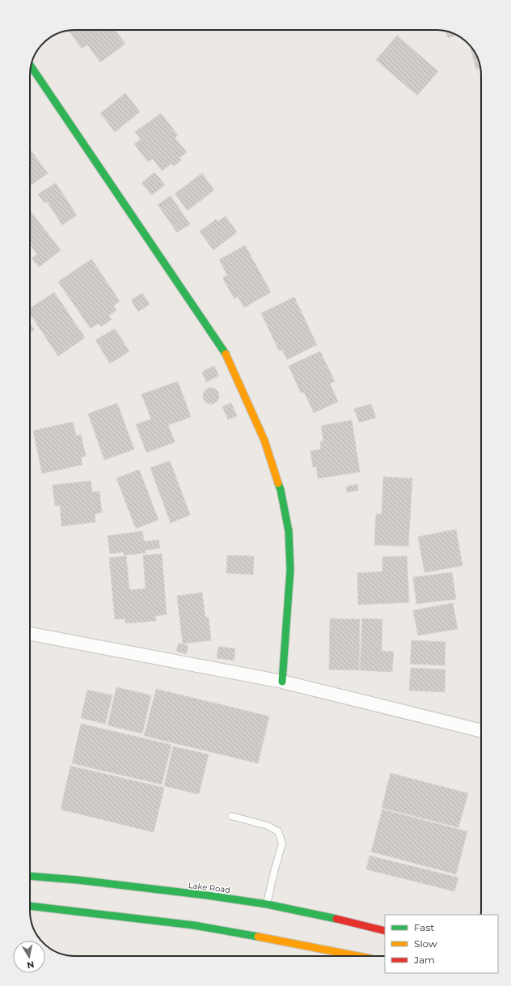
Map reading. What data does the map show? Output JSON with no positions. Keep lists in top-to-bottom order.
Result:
{
  "streets": {
    "main road": ["Lake Road"]
  },
  "legend": ["Fast", "Slow", "Jam"],
  "north": "bottom"
}
